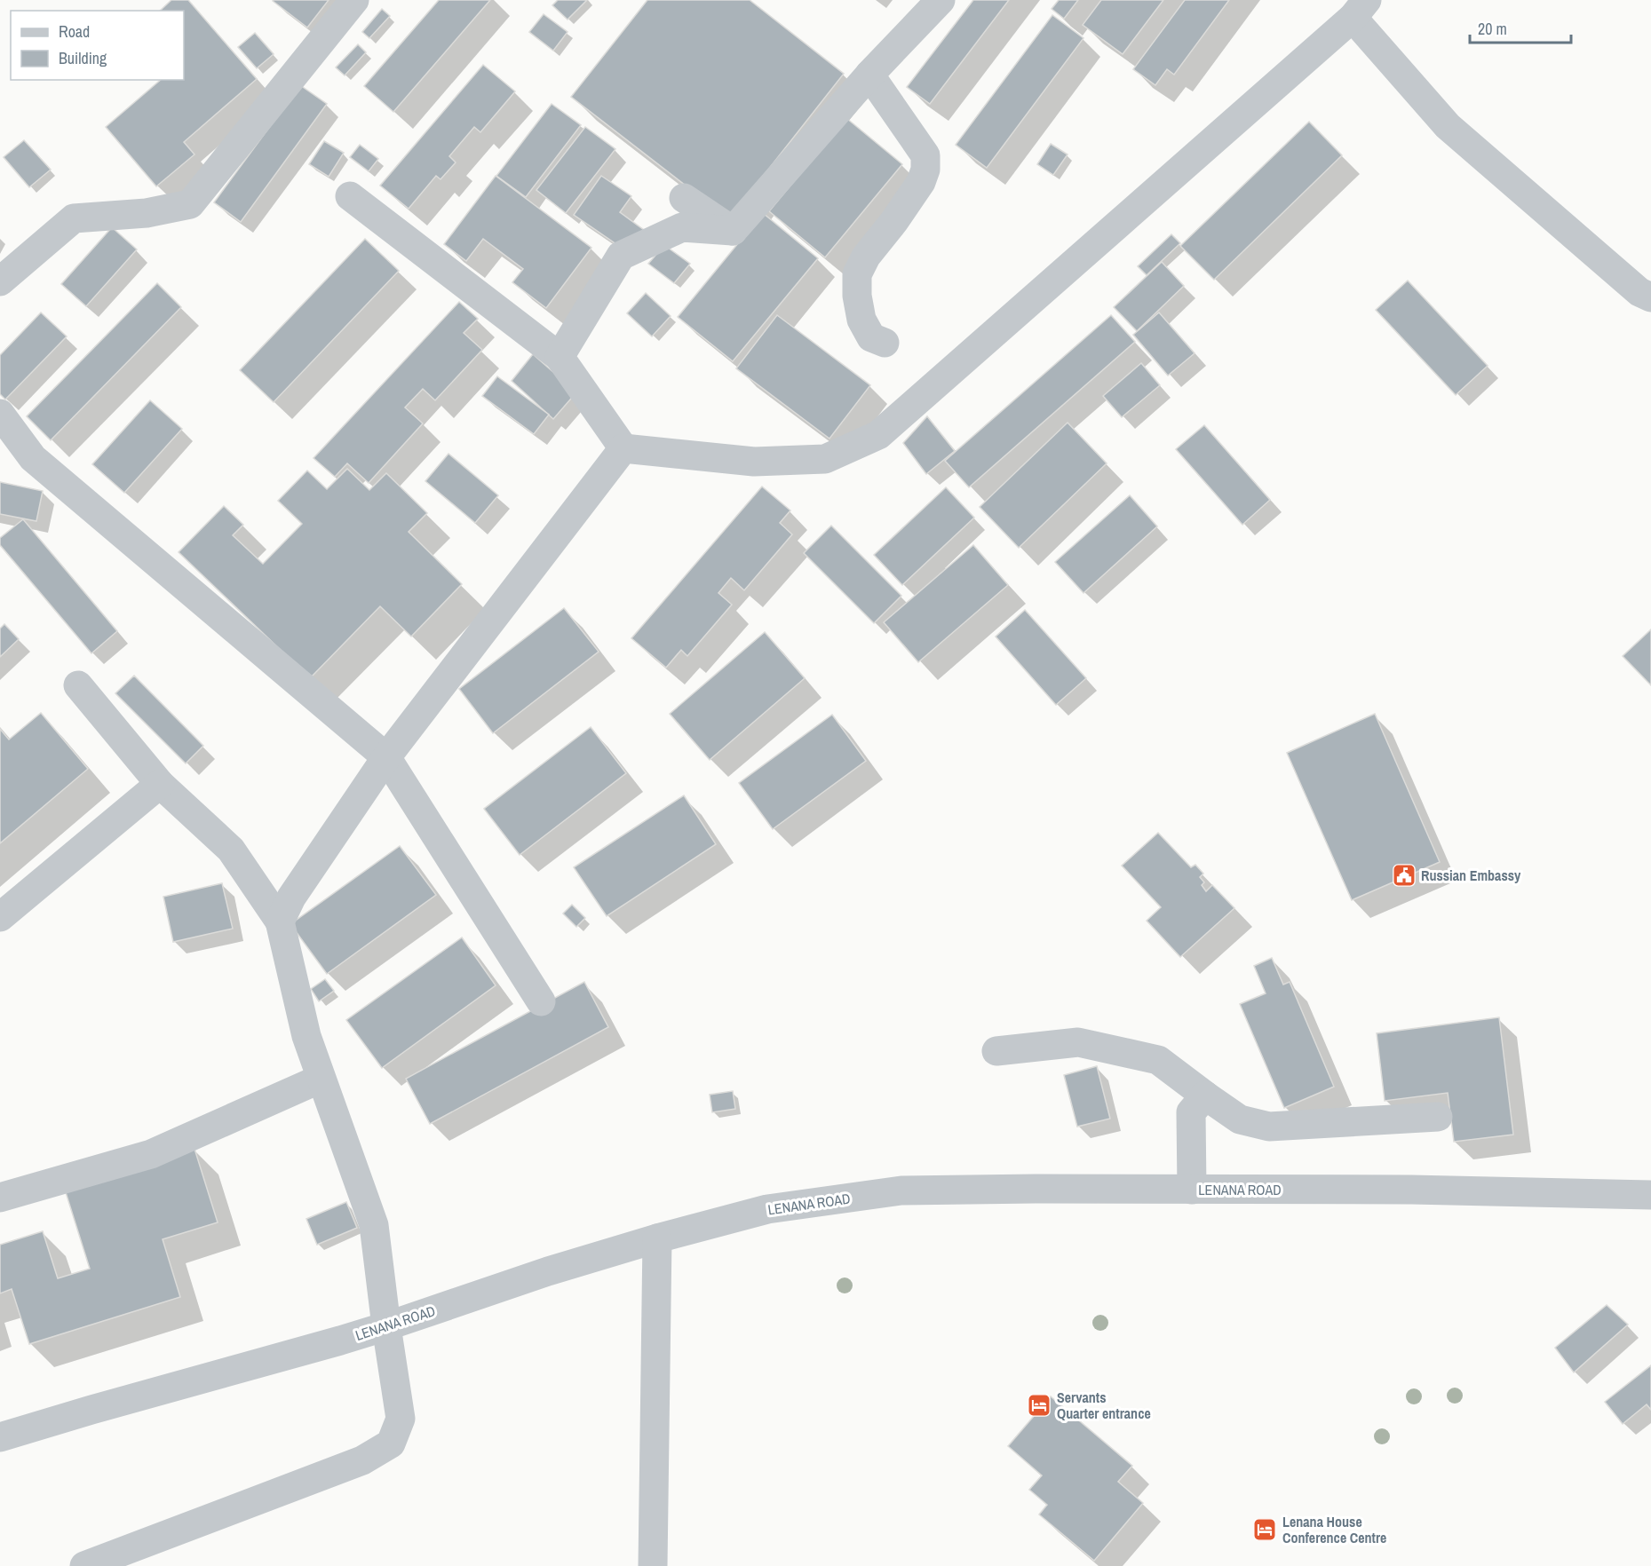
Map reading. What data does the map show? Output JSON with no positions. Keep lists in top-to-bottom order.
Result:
{
  "streets": {
    "street": ["LENANA ROAD"]
  },
  "places": {
    "public building": ["Russian Embassy"],
    "hotel": ["Servants Quarter entrance", "Lenana House Conference Centre"]
  },
  "legend": ["Road", "Building"],
  "scale_bar": "20 m"
}
